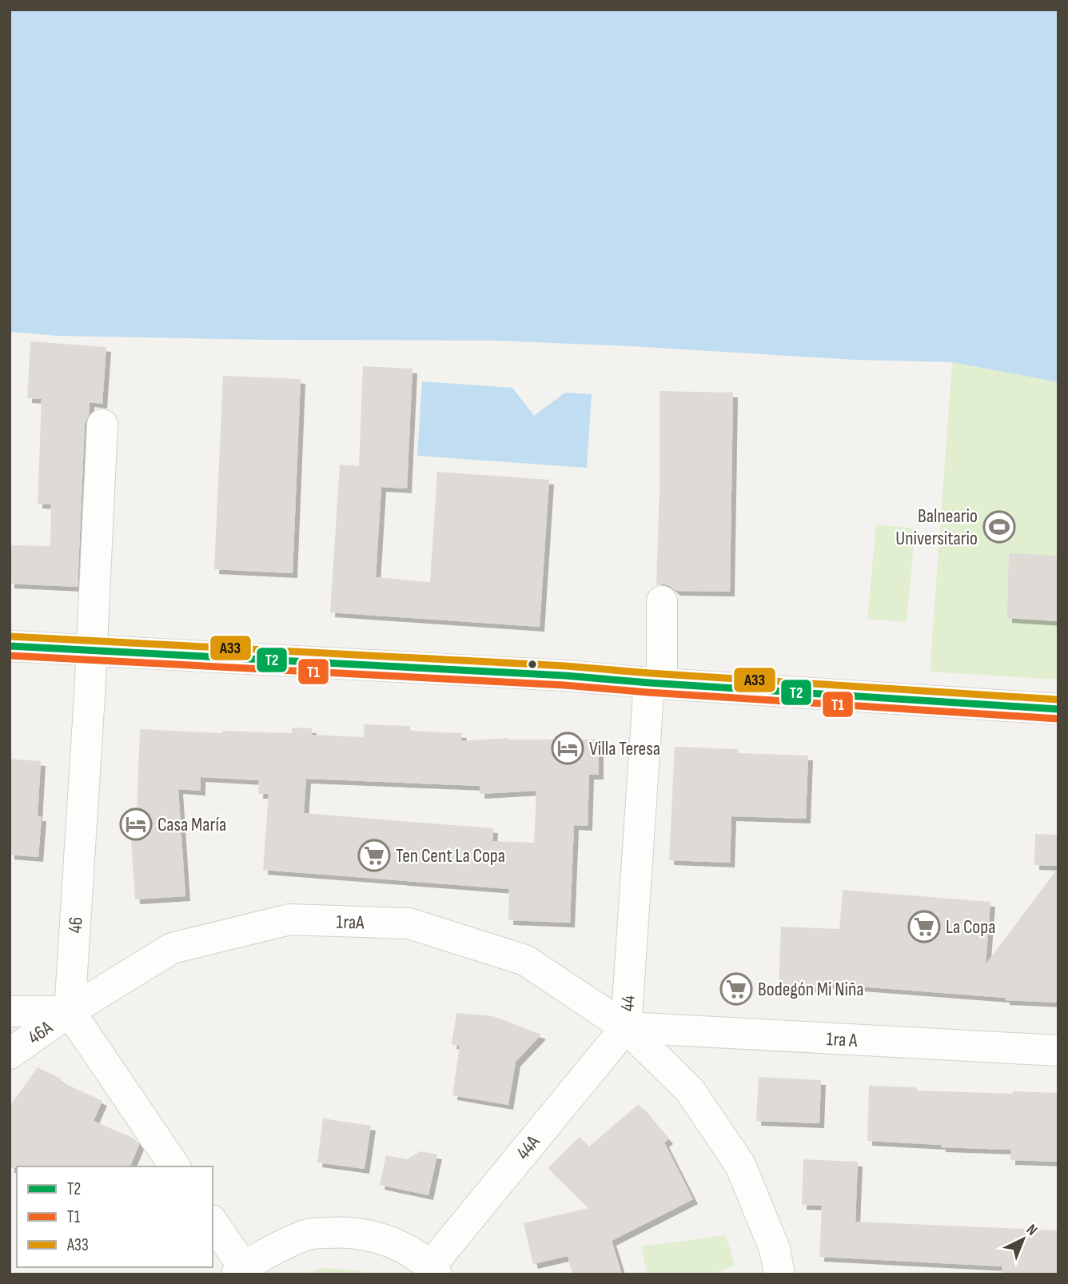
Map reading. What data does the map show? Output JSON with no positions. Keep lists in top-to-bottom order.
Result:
{
  "streets": {
    "street": [
      "1raA",
      "46",
      "44",
      "46A",
      "1ra A",
      "44A"
    ]
  },
  "crossings": [
    ["1raA", "46"],
    ["1raA", "44"],
    ["1raA", "46A"],
    ["1raA", "1ra A"],
    ["1raA", "44A"],
    ["46", "46A"],
    ["44", "1ra A"],
    ["44", "44A"],
    ["1ra A", "44A"]
  ],
  "places": {
    "sports": ["Balneario Universitario"],
    "hotel": ["Villa Teresa", "Casa María"],
    "supermarket": ["Ten Cent La Copa", "La Copa", "Bodegón Mi Niña"]
  },
  "lines": ["transit line A33", "transit line T2", "transit line T1"],
  "legend": ["T2", "T1", "A33"],
  "north": "top right"
}
